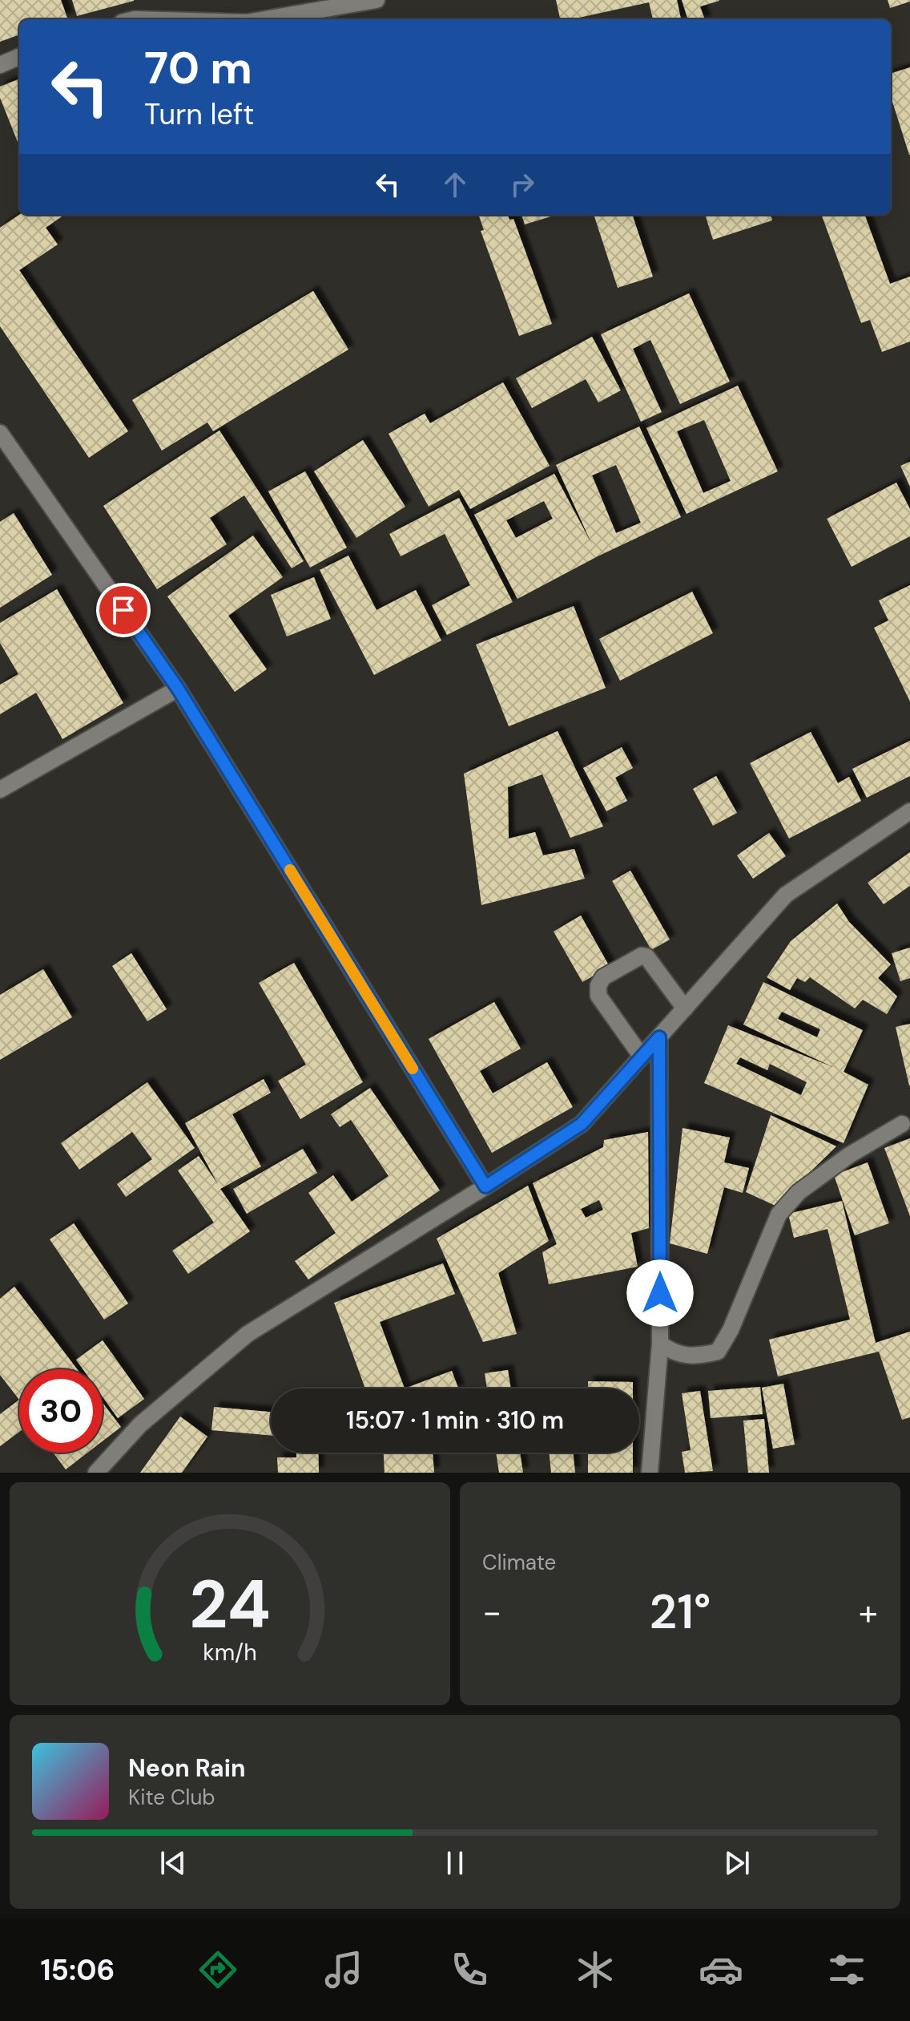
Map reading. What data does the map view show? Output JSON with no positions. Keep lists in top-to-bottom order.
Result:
{
  "page": {
    "turn": ["70 m", "Turn left"],
    "limit": "30",
    "trip": "15:07 · 1 min · 310 m",
    "tile": "Climate",
    "heat": ["−", "21°", "+"],
    "song": ["Neon Rain", "Kite Club"],
    "tabs": "15:06",
    "gauge": ["24", "km/h"]
  }
}
